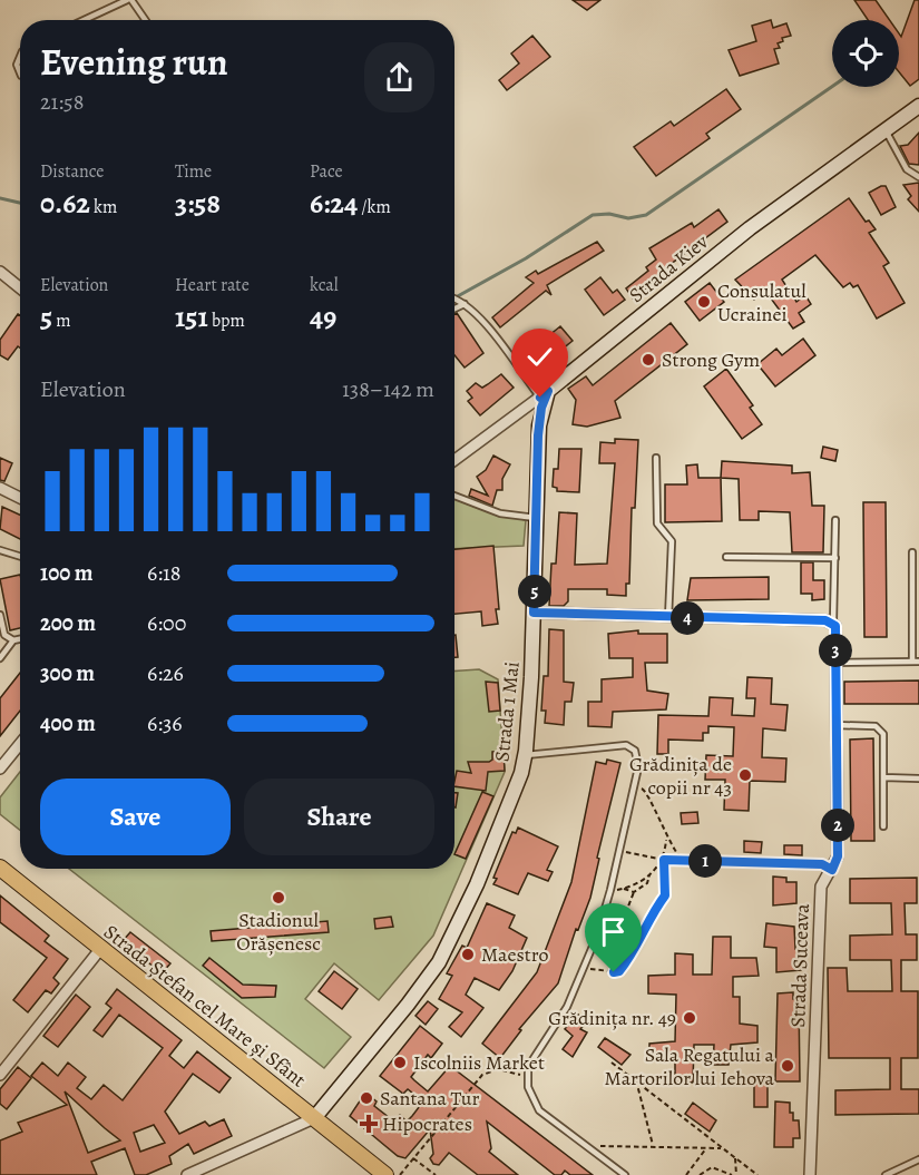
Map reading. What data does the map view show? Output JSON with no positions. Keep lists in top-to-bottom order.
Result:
{
  "streets": {
    "main road": ["Strada Kiev", "Strada 1 Mai", "Strada Ștefan cel Mare și Sfânt"],
    "street": ["Strada Suceava"]
  },
  "crossings": [
    ["Strada Kiev", "Strada 1 Mai"],
    ["Strada 1 Mai", "Strada Ștefan cel Mare și Sfânt"]
  ],
  "places": {
    "other": [
      "Consulatul Ucrainei",
      "Strong Gym",
      "Grădinița de copii nr 43",
      "Stadionul Orășenesc",
      "Maestro",
      "Grădinița nr. 49",
      "Iscolniis Market",
      "Sala Regatului a Martorilor lui Iehova",
      "Santana Tur"
    ],
    "health": ["Hipocrates"]
  },
  "page": {
    "heading": ["Evening run", "21:58"],
    "stats": [
      ["Distance", "0.62 km"],
      ["Time", "3:58"],
      ["Pace", "6:24 /km"],
      ["Elevation", "5 m"],
      ["Heart rate", "151 bpm"],
      ["kcal", "49"]
    ],
    "chart": ["Elevation", "138–142 m"],
    "list": [
      {
        "name": "100 m",
        "note": "6:18"
      },
      {
        "name": "200 m",
        "note": "6:00"
      },
      {
        "name": "300 m",
        "note": "6:26"
      },
      {
        "name": "400 m",
        "note": "6:36"
      }
    ],
    "pins": [
      "5",
      "4",
      "3",
      "2",
      "1"
    ],
    "buttons": ["Save", "Share"]
  }
}
